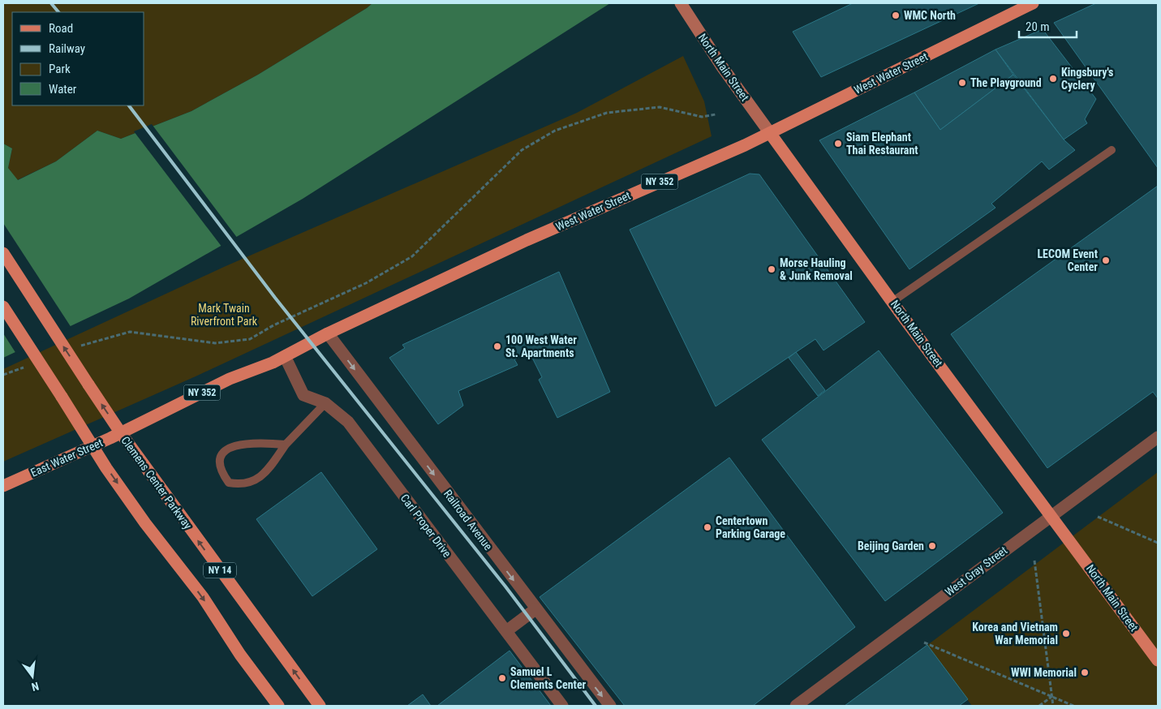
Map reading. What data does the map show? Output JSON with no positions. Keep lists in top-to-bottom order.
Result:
{
  "streets": {
    "main road": [
      "North Main Street",
      "West Water Street",
      "NY 352",
      "East Water Street",
      "Clemens Center Parkway",
      "NY 14"
    ],
    "street": ["Railroad Avenue", "Carl Proper Drive", "West Gray Street"]
  },
  "crossings": [
    ["North Main Street", "West Water Street"],
    ["North Main Street", "West Gray Street"],
    ["West Water Street", "East Water Street"],
    ["West Water Street", "Railroad Avenue"],
    ["West Water Street", "Carl Proper Drive"],
    ["East Water Street", "Clemens Center Parkway"],
    ["East Water Street", "Carl Proper Drive"],
    ["East Water Street", "NY 14"]
  ],
  "one_way": ["Railroad Avenue"],
  "parks": ["Mark Twain Riverfront Park"],
  "places": [
    "WMC North",
    "Kingsbury's Cyclery",
    "The Playground",
    "Siam Elephant Thai Restaurant",
    "LECOM Event Center",
    "Morse Hauling & Junk Removal",
    "100 West Water St. Apartments",
    "Centertown Parking Garage",
    "Beijing Garden",
    "Korea and Vietnam War Memorial",
    "WWI Memorial",
    "Samuel L Clements Center"
  ],
  "legend": [
    "Road",
    "Railway",
    "Park",
    "Water"
  ],
  "scale_bar": "20 m",
  "north": "bottom"
}
